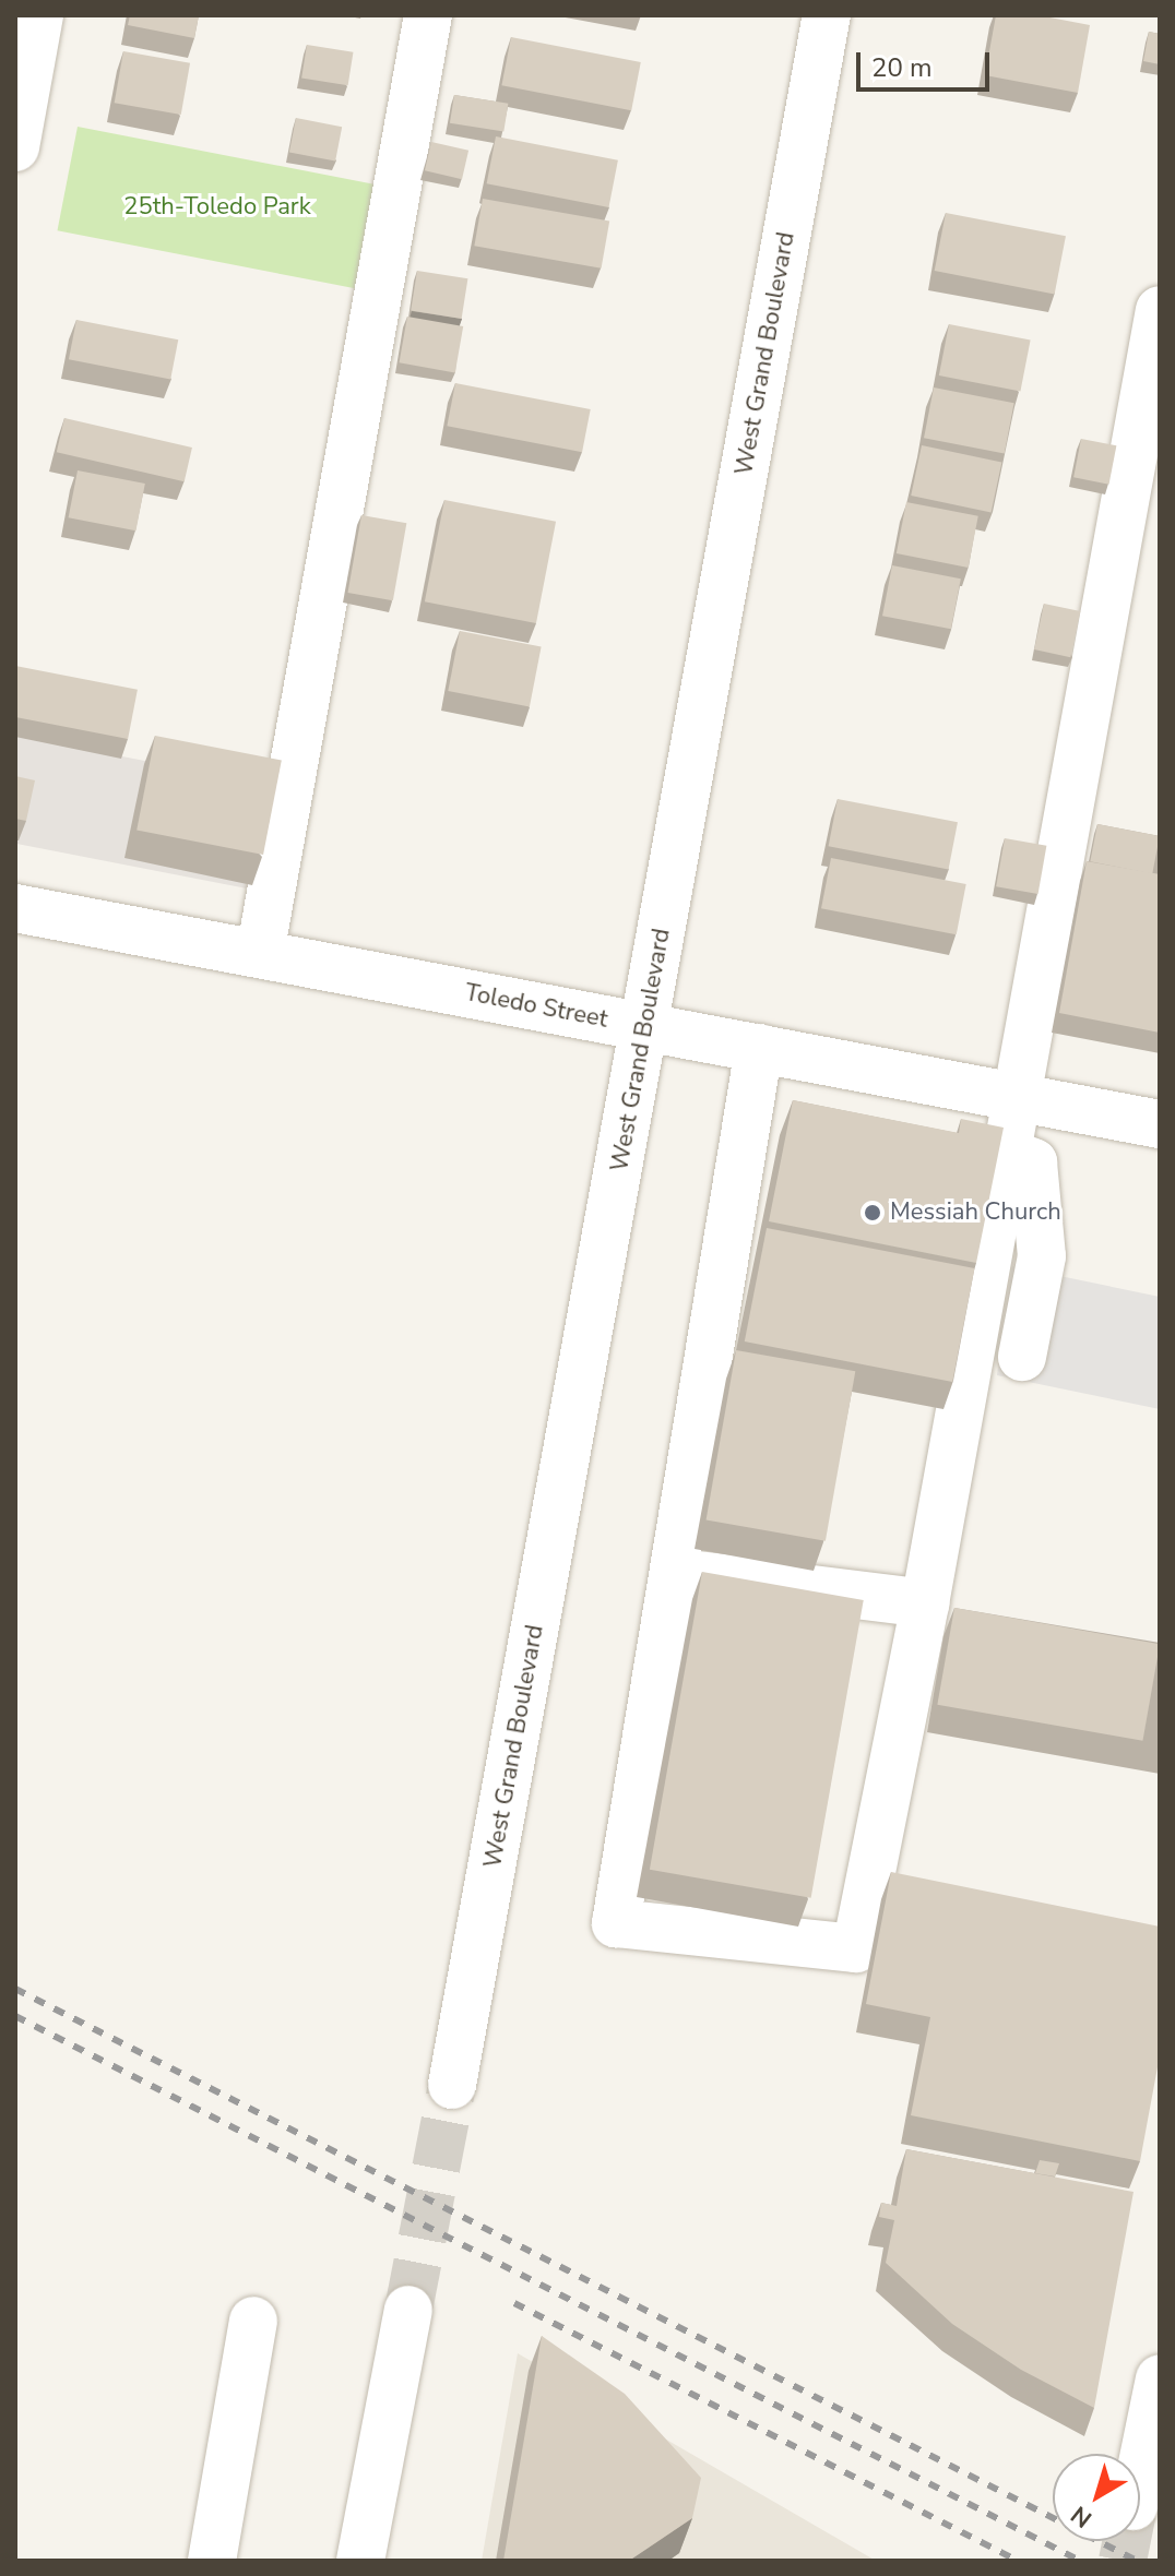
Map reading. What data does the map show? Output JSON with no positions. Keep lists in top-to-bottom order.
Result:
{
  "streets": {
    "street": ["West Grand Boulevard", "Toledo Street"]
  },
  "crossings": [
    ["West Grand Boulevard", "Toledo Street"]
  ],
  "parks": ["25th-Toledo Park"],
  "places": ["Messiah Church"],
  "scale_bar": "20 m",
  "north": "bottom left"
}
